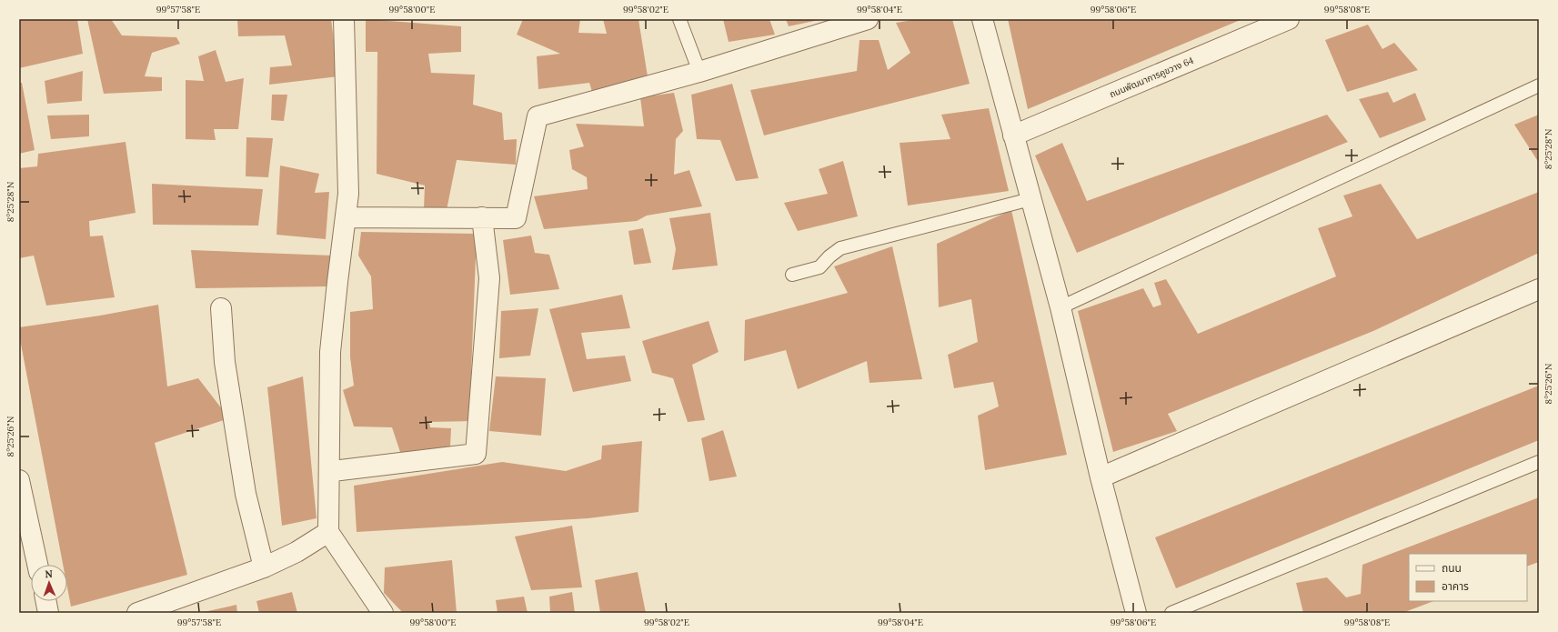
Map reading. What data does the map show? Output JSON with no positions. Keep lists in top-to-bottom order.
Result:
{
  "streets": {
    "street": ["ถนนพัฒนาการคูขวาง 64"]
  },
  "legend": ["ถนน", "อาคาร"],
  "north": "top",
  "coordinates": [
    "99°57'58\"E",
    "99°58'00\"E",
    "99°58'02\"E",
    "99°58'04\"E",
    "99°58'06\"E",
    "99°58'08\"E",
    "8°25'28\"N",
    "8°25'26\"N"
  ]
}
